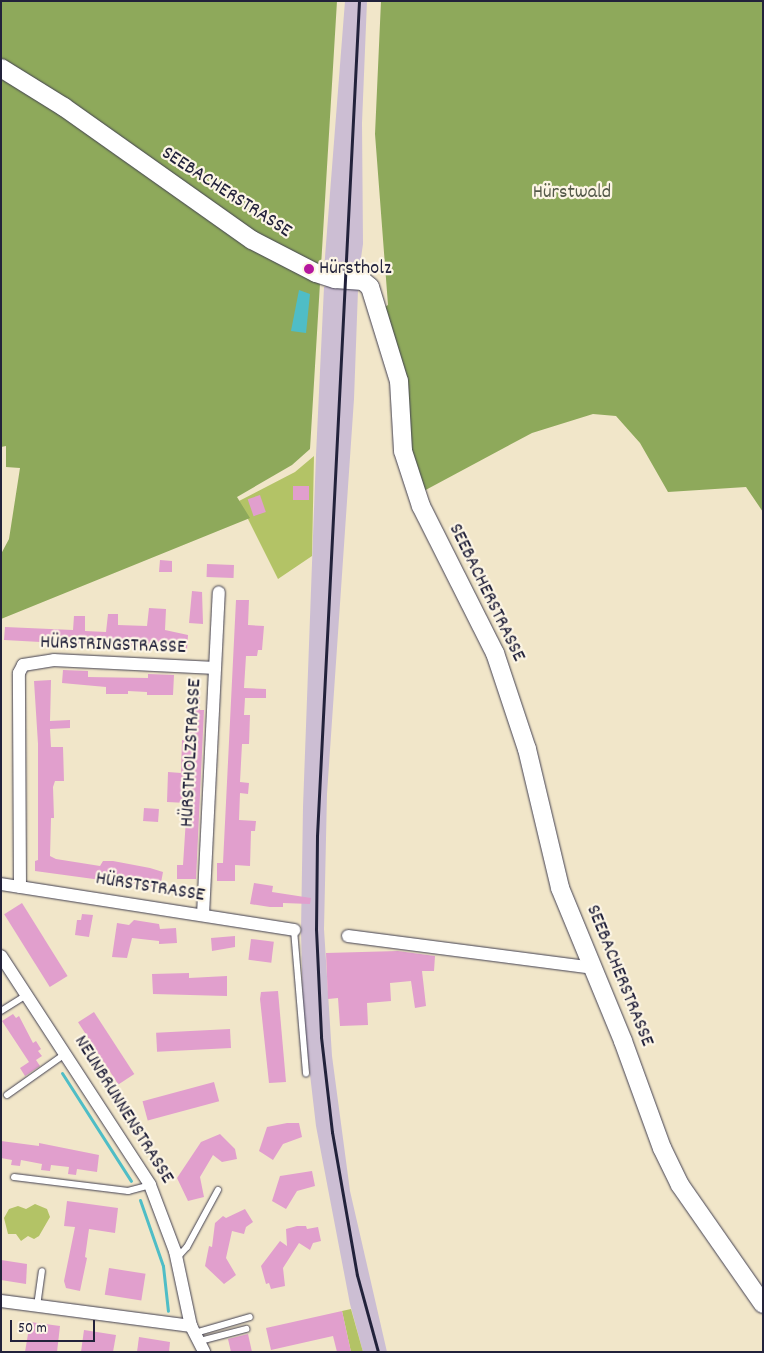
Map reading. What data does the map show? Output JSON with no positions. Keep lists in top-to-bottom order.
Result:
{
  "streets": {
    "street": [
      "SEEBACHERSTRASSE",
      "HÜRSTRINGSTRASSE",
      "HÜRSTHOLZSTRASSE",
      "HÜRSTSTRASSE",
      "NEUNBRUNNENSTRASSE"
    ]
  },
  "crossings": [
    ["HÜRSTRINGSTRASSE", "HÜRSTHOLZSTRASSE"],
    ["HÜRSTRINGSTRASSE", "HÜRSTSTRASSE"],
    ["HÜRSTHOLZSTRASSE", "HÜRSTSTRASSE"]
  ],
  "parks": ["Hürstwald"],
  "places": ["Hürstholz"],
  "scale_bar": "50 m"
}
